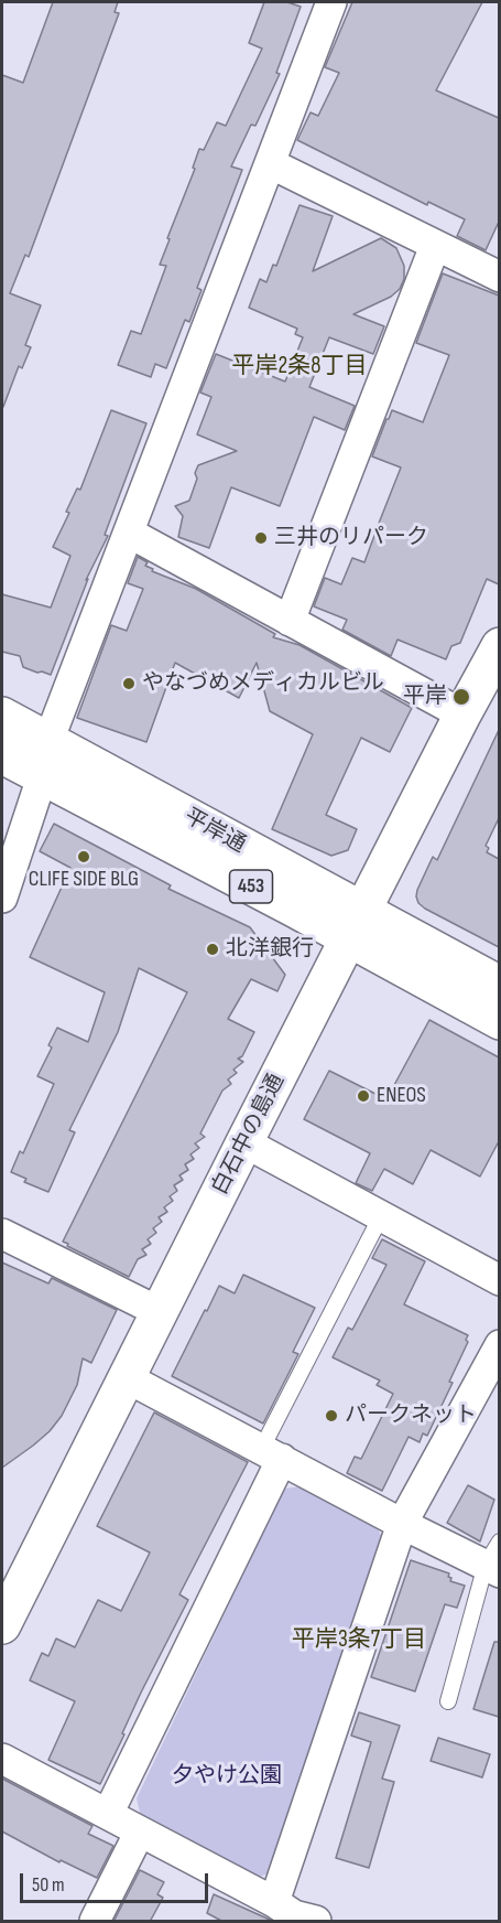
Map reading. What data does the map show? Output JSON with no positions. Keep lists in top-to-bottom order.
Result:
{
  "streets": {
    "main road": ["平岸通", "453", "白石中の島通"]
  },
  "crossings": [
    ["平岸通", "白石中の島通"]
  ],
  "districts": ["平岸2条8丁目", "平岸3条7丁目"],
  "parks": ["夕やけ公園"],
  "places": [
    "三井のリパーク",
    "やなづめメディカルビル",
    "平岸",
    "CLIFE SIDE BLG",
    "北洋銀行",
    "ENEOS",
    "パークネット"
  ],
  "scale_bar": "50 m"
}
